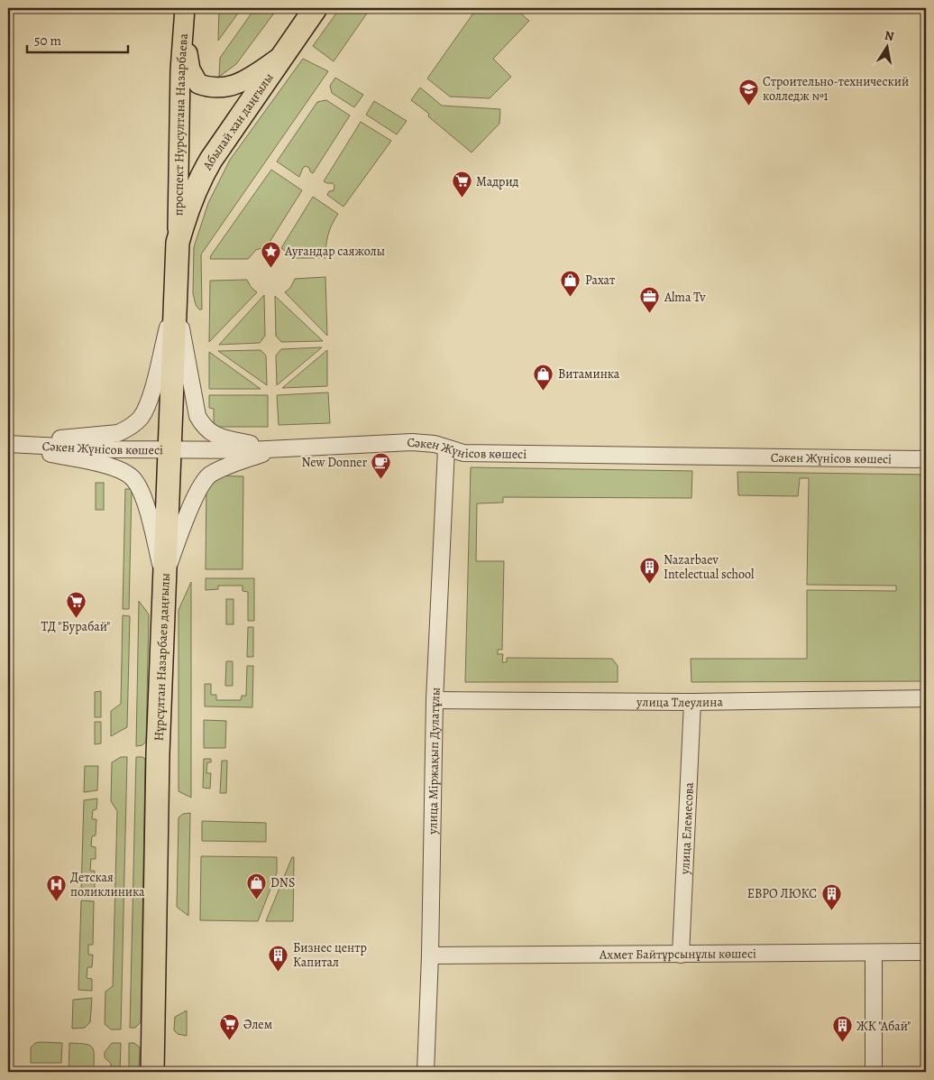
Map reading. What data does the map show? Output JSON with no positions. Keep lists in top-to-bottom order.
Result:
{
  "streets": {
    "highway": ["Абылай хан даңғылы", "Нұрсұлтан Назарбаев даңғылы"],
    "main road": ["проспект Нурсултана Назарбаева"],
    "street": [
      "Сәкен Жүнісов көшесі",
      "улица Тлеулина",
      "улица Міржақып Дулатұлы",
      "улица Елемесова",
      "Ахмет Байтұрсынұлы көшесі"
    ]
  },
  "crossings": [
    ["Абылай хан даңғылы", "проспект Нурсултана Назарбаева"],
    ["Абылай хан даңғылы", "Нұрсұлтан Назарбаев даңғылы"],
    ["проспект Нурсултана Назарбаева", "Нұрсұлтан Назарбаев даңғылы"],
    ["Сәкен Жүнісов көшесі", "Нұрсұлтан Назарбаев даңғылы"],
    ["Сәкен Жүнісов көшесі", "улица Міржақып Дулатұлы"],
    ["улица Тлеулина", "улица Міржақып Дулатұлы"],
    ["улица Тлеулина", "улица Елемесова"],
    ["улица Міржақып Дулатұлы", "Ахмет Байтұрсынұлы көшесі"],
    ["улица Елемесова", "Ахмет Байтұрсынұлы көшесі"]
  ],
  "places": {
    "school or university": ["Строительно-технический колледж №1"],
    "supermarket": ["Мадрид", "ТД \"Бурабай\"", "Әлем"],
    "place": ["Ауғандар саяжолы"],
    "shop": ["Рахат", "Витаминка", "DNS"],
    "office": ["Alma Tv"],
    "cafe": ["New Donner"],
    "building": [
      "Nazarbaev Intelectual school",
      "ЕВРО ЛЮКС",
      "Бизнес центр Капитал",
      "ЖК \"Абай\""
    ],
    "hospital": ["Детская поликлиника"]
  },
  "scale_bar": "50 m",
  "north": "top"
}
